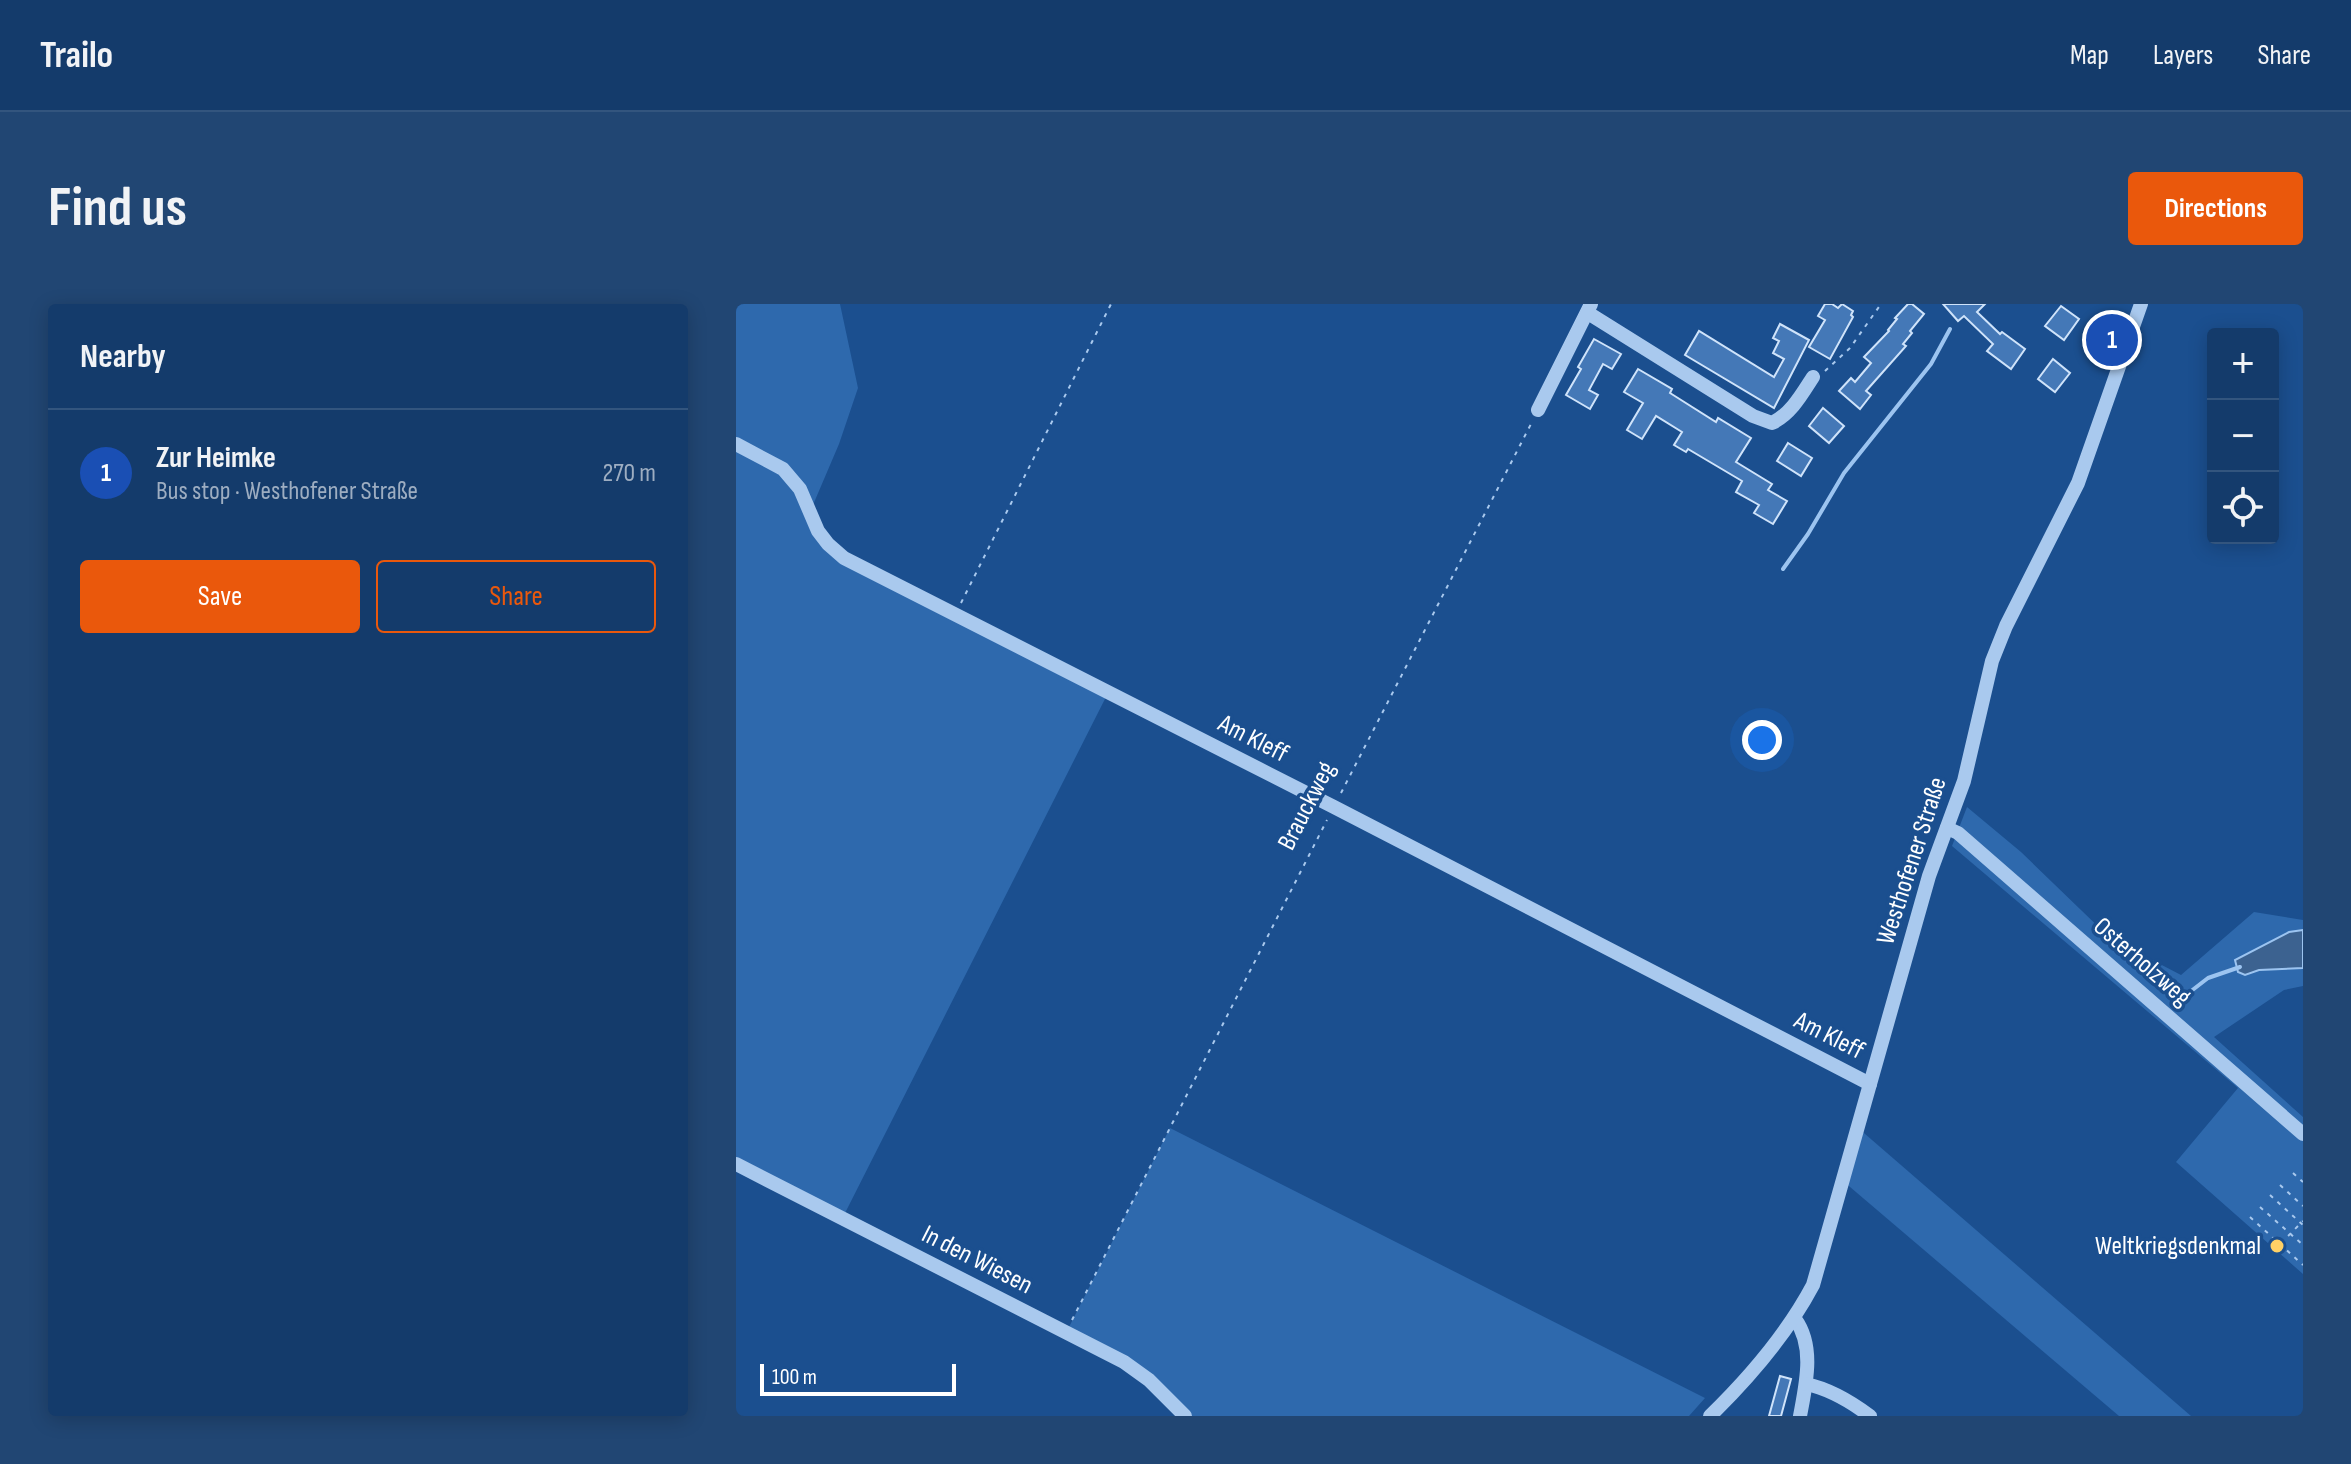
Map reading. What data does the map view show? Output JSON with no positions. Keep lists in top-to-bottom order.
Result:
{
  "streets": {
    "street": [
      "Am Kleff",
      "Westhofener Straße",
      "Osterholzweg",
      "In den Wiesen"
    ],
    "path": ["Brauckweg"]
  },
  "crossings": [
    ["Am Kleff", "Brauckweg"],
    ["Am Kleff", "Westhofener Straße"],
    ["Brauckweg", "In den Wiesen"],
    ["Westhofener Straße", "Osterholzweg"]
  ],
  "places": ["Weltkriegsdenkmal"],
  "scale_bar": "100 m",
  "page": {
    "header": "Trailo",
    "nav": ["Map", "Layers", "Share"],
    "buttons": [
      "Directions",
      ["Save", "Share"]
    ],
    "title": "Find us",
    "heading": "Nearby",
    "pins": "1",
    "map_buttons": ["+", "−"],
    "list": [
      {
        "mark": "1",
        "name": "Zur Heimke",
        "note": "Bus stop · Westhofener Straße",
        "value": "270 m"
      }
    ],
    "scale": "100 m"
  }
}
